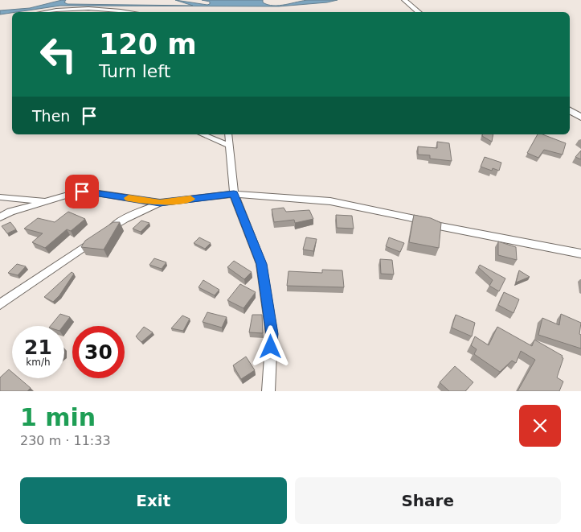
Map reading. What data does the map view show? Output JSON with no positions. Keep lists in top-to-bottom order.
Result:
{
  "page": {
    "turn": ["120 m", "Turn left"],
    "then": "Then",
    "speed": "21 km/h",
    "limit": "30",
    "heading": ["1 min", "230 m · 11:33"],
    "buttons": ["Exit", "Share"]
  }
}
